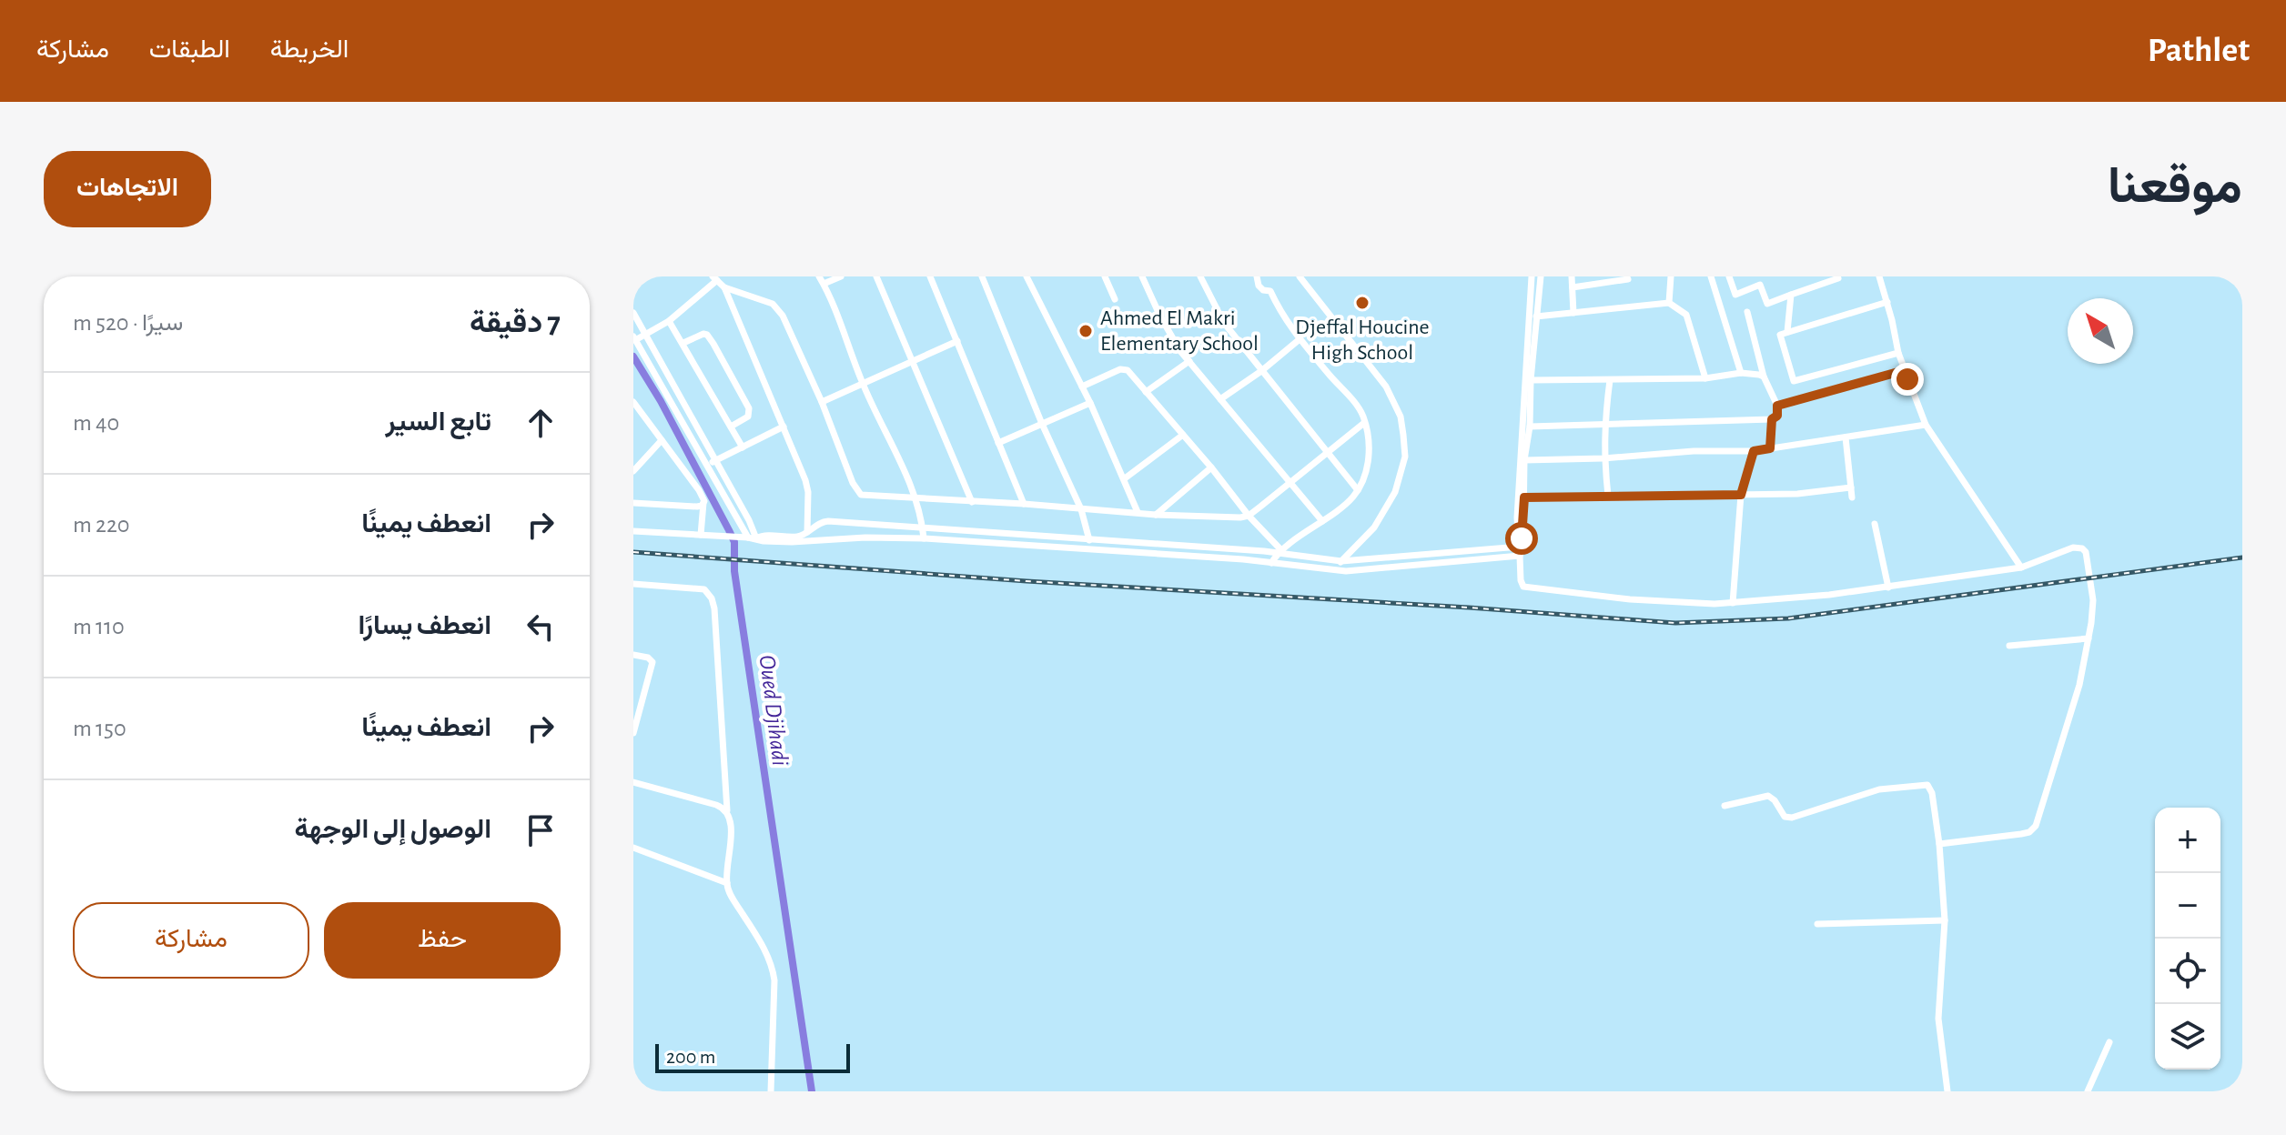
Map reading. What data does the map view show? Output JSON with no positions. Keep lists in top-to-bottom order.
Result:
{
  "water": ["Oued Djihadi"],
  "places": ["Djeffal Houcine High School", "Ahmed El Makri Elementary School"],
  "scale_bar": "200 m",
  "north": "top left",
  "page": {
    "header": "Pathlet",
    "nav": ["الخريطة", "الطبقات", "مشاركة"],
    "title": "موقعنا",
    "buttons": [
      "الاتجاهات",
      ["حفظ", "مشاركة"]
    ],
    "heading": ["7 دقيقة", "سيرًا · 520 m"],
    "list": [
      ["تابع السير", "40 m"],
      ["انعطف يمينًا", "220 m"],
      ["انعطف يسارًا", "110 m"],
      ["انعطف يمينًا", "150 m"],
      "الوصول إلى الوجهة"
    ],
    "map_buttons": ["+", "−"],
    "scale": "200 m"
  }
}
